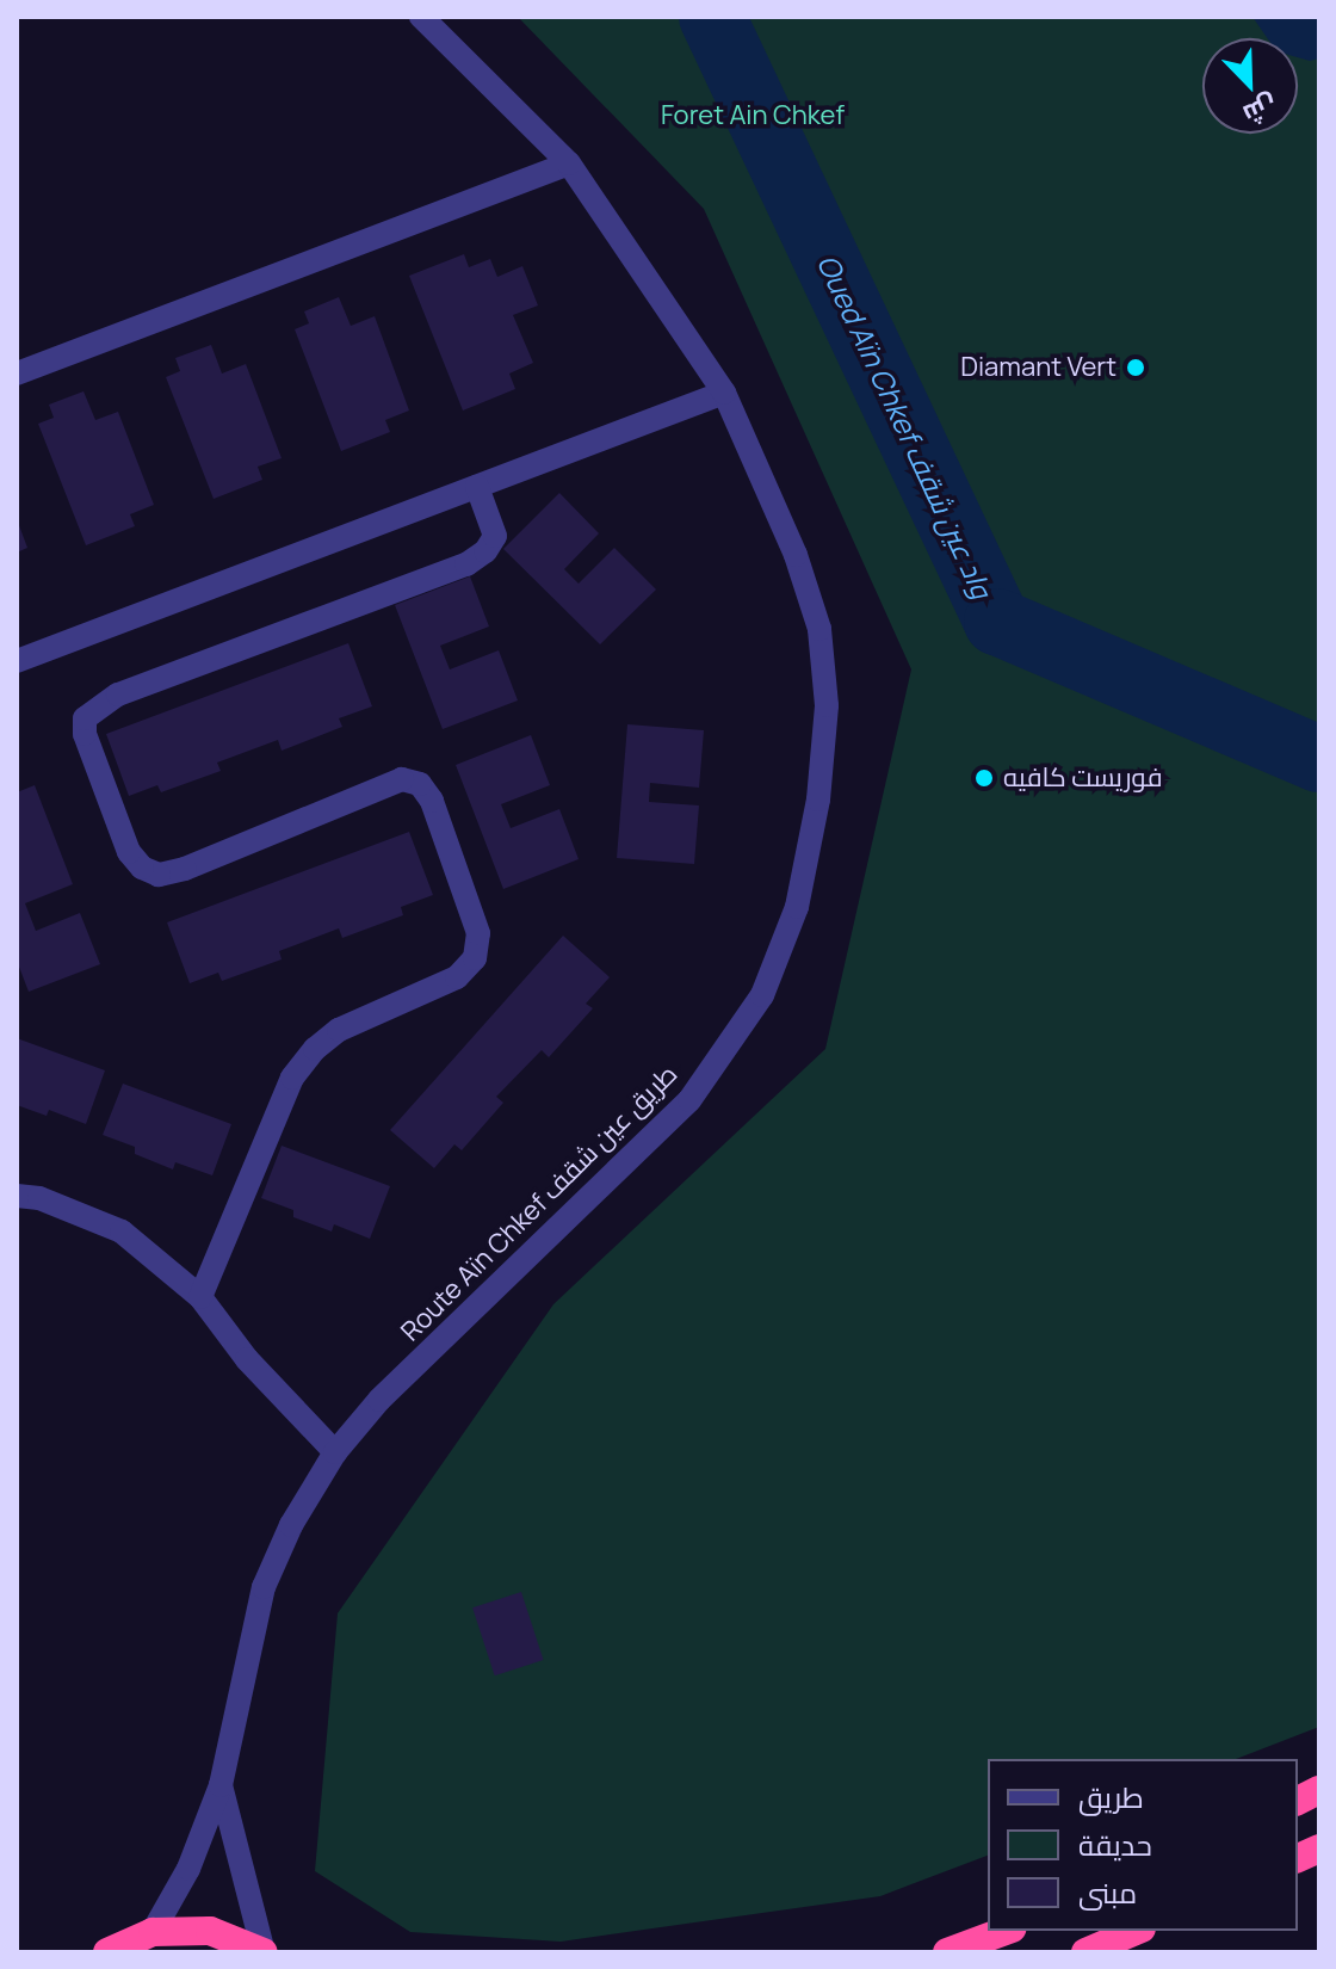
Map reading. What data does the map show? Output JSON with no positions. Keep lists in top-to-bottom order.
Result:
{
  "streets": {
    "street": ["Route Aïn Chkef طريق عين شقف"]
  },
  "water": ["Oued Aïn Chkef واد عين شقف"],
  "parks": ["Foret Ain Chkef"],
  "places": ["Diamant Vert", "فوريست كافيه"],
  "legend": ["طريق", "حديقة", "مبنى"],
  "north": "bottom right"
}
